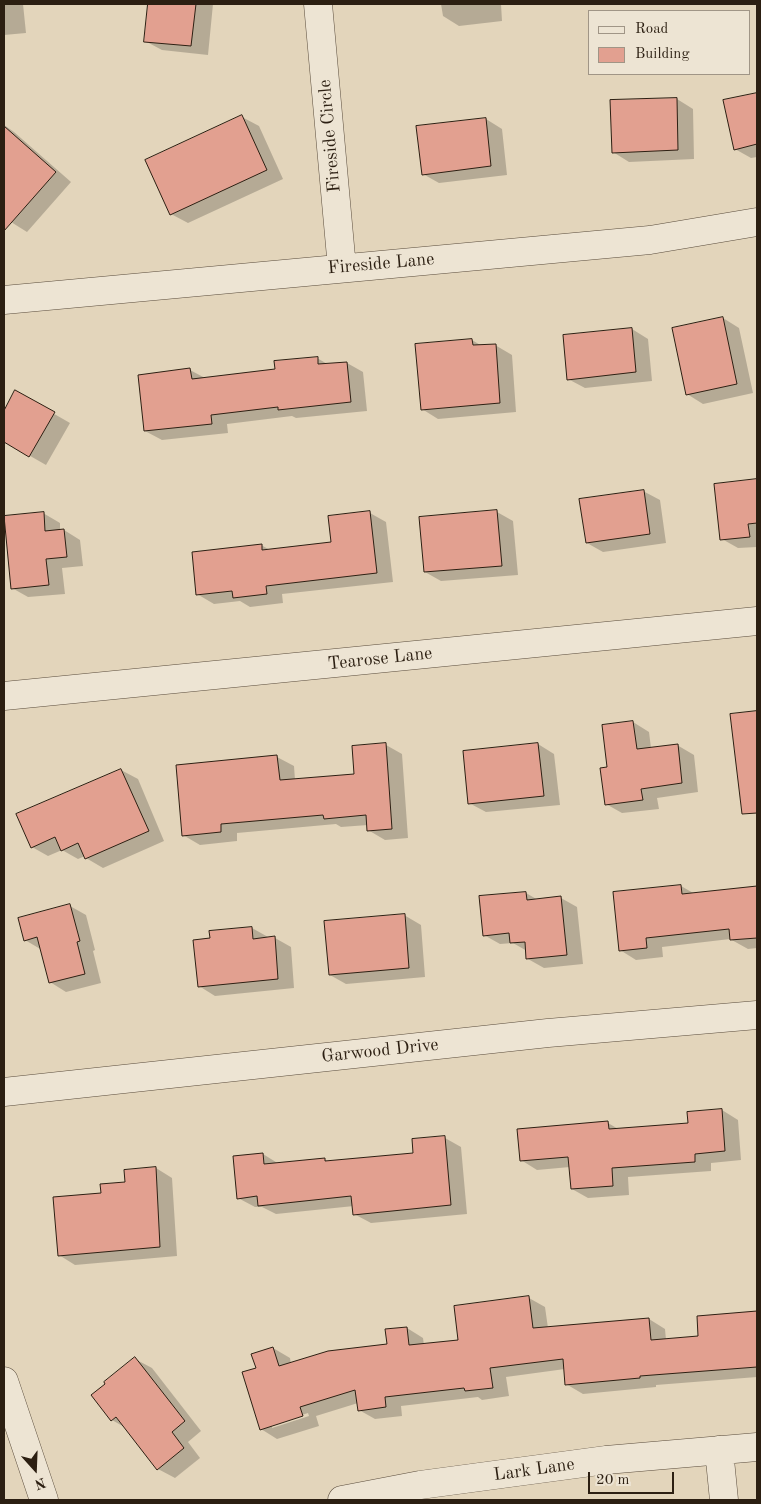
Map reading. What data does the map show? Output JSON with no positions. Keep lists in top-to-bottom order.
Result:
{
  "streets": {
    "street": [
      "Fireside Circle",
      "Fireside Lane",
      "Tearose Lane",
      "Garwood Drive",
      "Lark Lane"
    ]
  },
  "crossings": [
    ["Fireside Circle", "Fireside Lane"]
  ],
  "legend": ["Road", "Building"],
  "scale_bar": "20 m",
  "north": "bottom"
}
